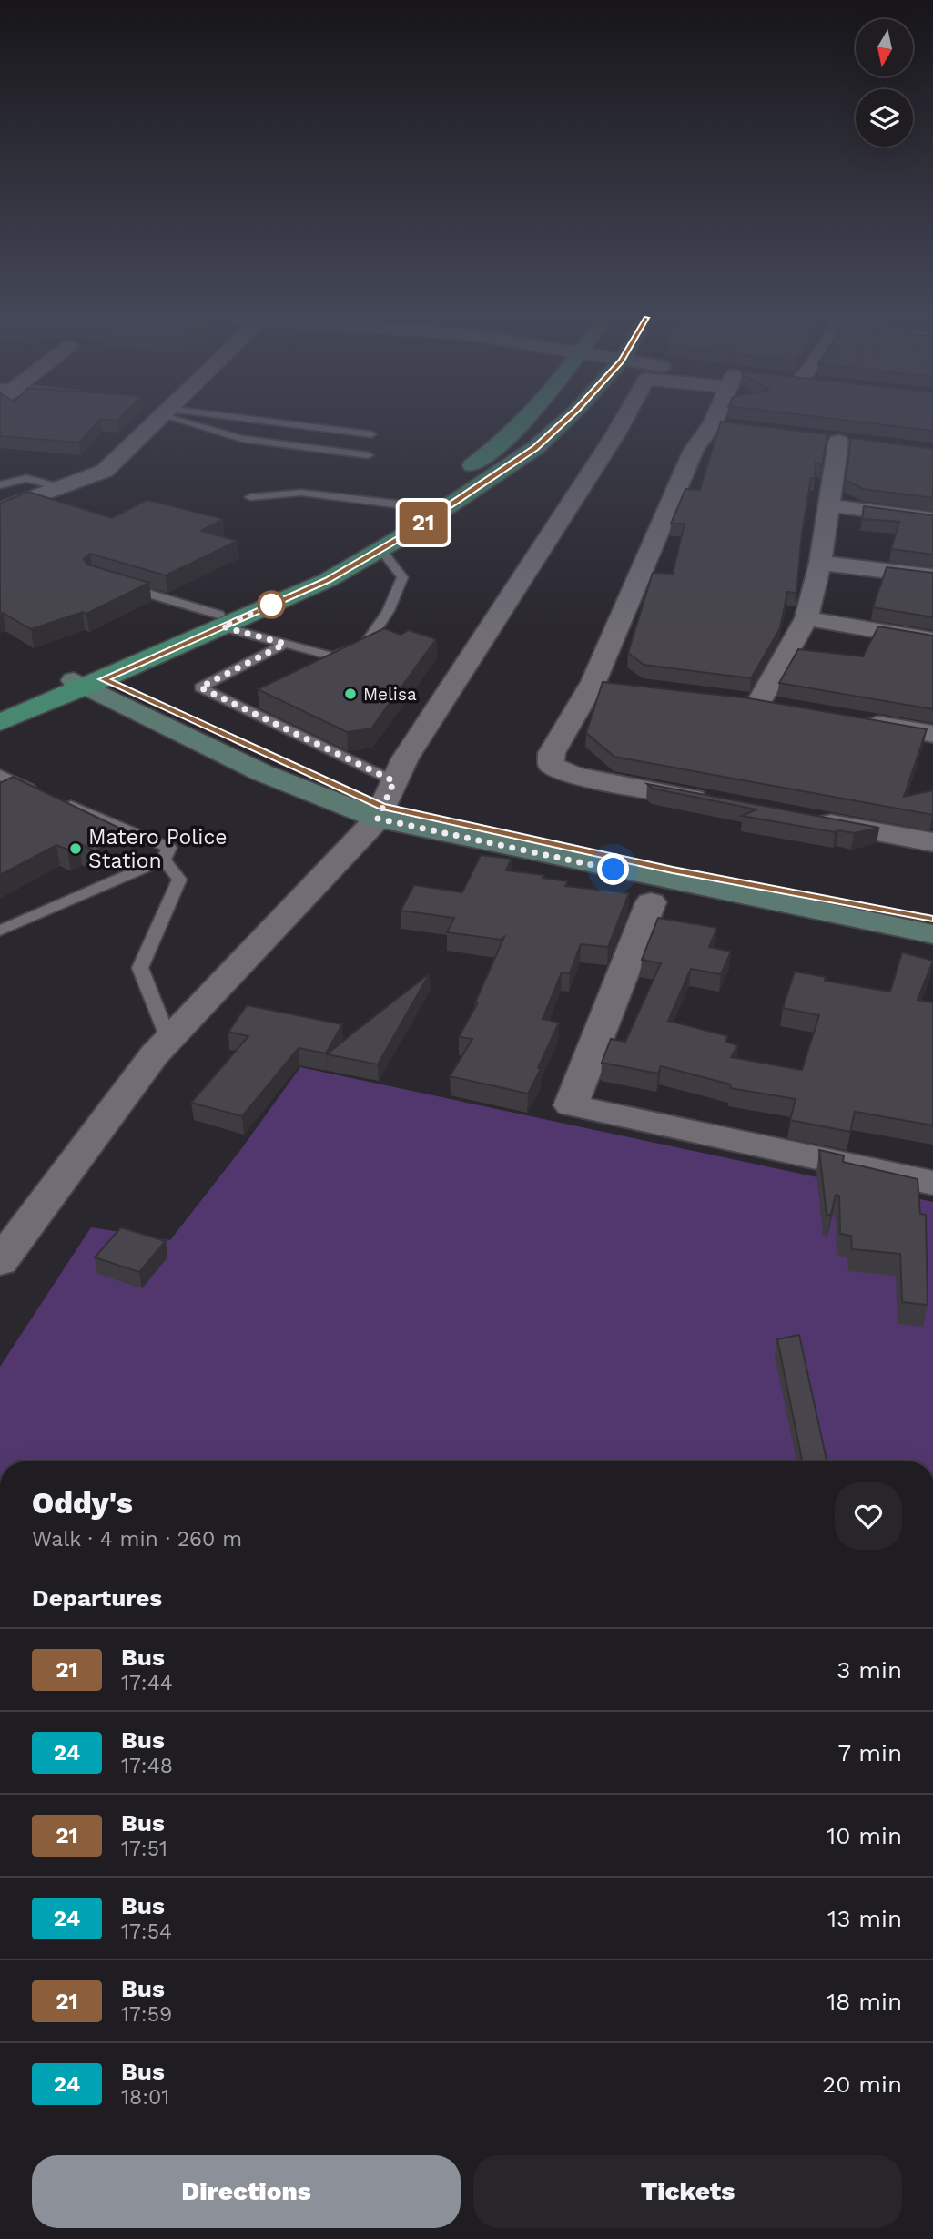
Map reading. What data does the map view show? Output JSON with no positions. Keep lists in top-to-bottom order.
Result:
{
  "places": ["Melisa", "Matero Police Station"],
  "lines": ["bus line 21"],
  "north": "bottom",
  "page": {
    "on_map": "21",
    "heading": [
      ["Oddy's", "Walk · 4 min · 260 m"],
      "Departures"
    ],
    "list": [
      {
        "mark": "21",
        "name": "Bus",
        "note": "17:44",
        "value": "3 min"
      },
      {
        "mark": "24",
        "name": "Bus",
        "note": "17:48",
        "value": "7 min"
      },
      {
        "mark": "21",
        "name": "Bus",
        "note": "17:51",
        "value": "10 min"
      },
      {
        "mark": "24",
        "name": "Bus",
        "note": "17:54",
        "value": "13 min"
      },
      {
        "mark": "21",
        "name": "Bus",
        "note": "17:59",
        "value": "18 min"
      },
      {
        "mark": "24",
        "name": "Bus",
        "note": "18:01",
        "value": "20 min"
      }
    ],
    "buttons": ["Directions", "Tickets"]
  }
}
